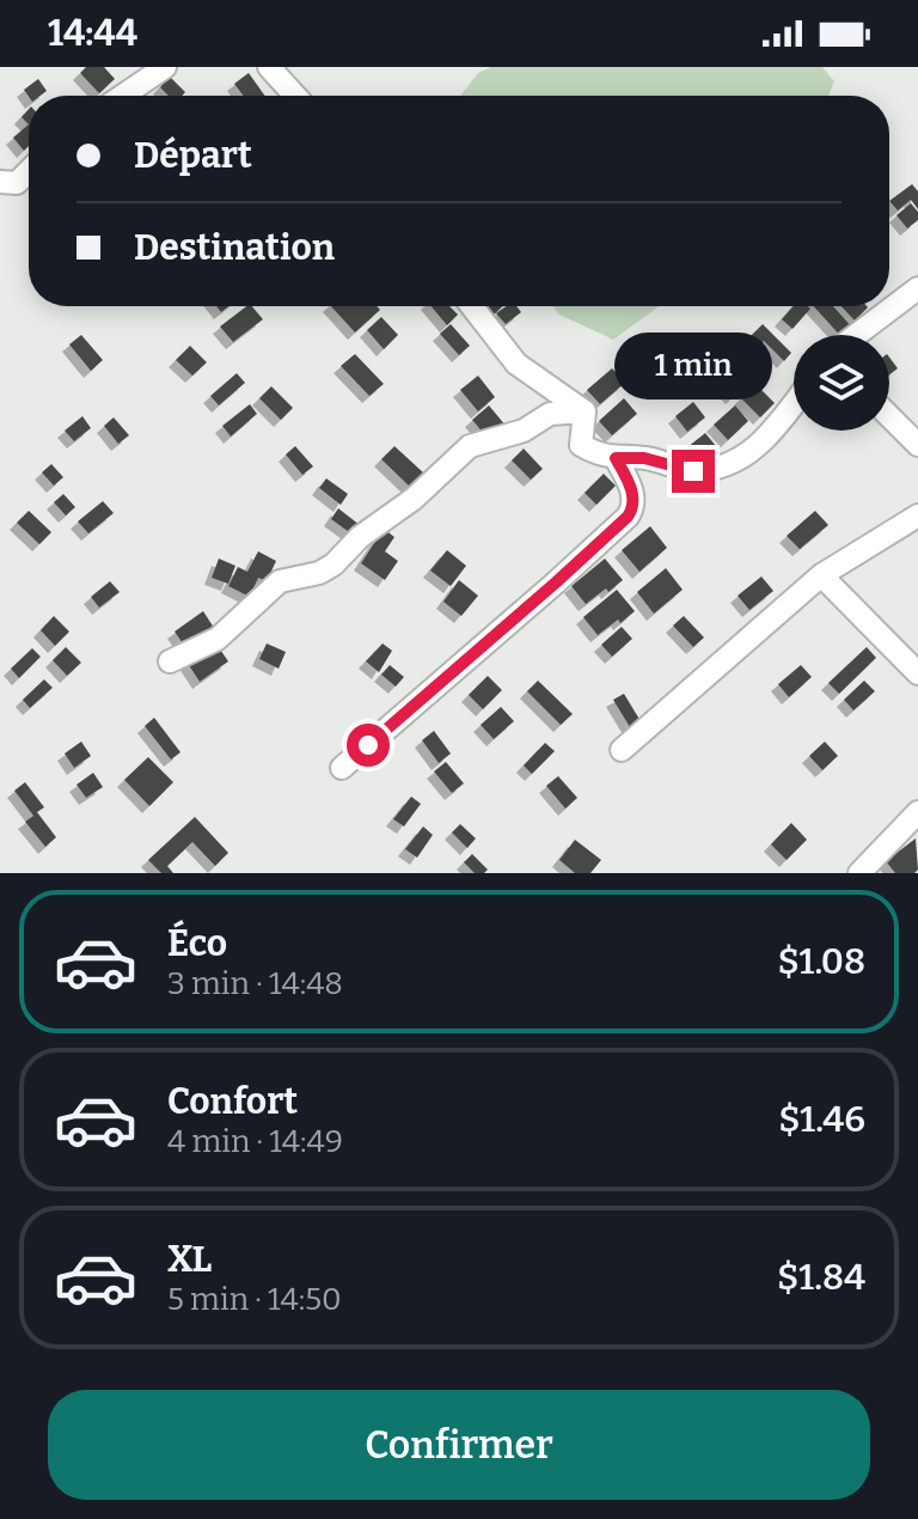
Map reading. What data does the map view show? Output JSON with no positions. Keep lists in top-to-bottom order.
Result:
{
  "page": {
    "status": "14:44",
    "banner": ["Départ", "Destination"],
    "bubble": "1 min",
    "list": [
      {
        "name": "Éco",
        "note": "3 min · 14:48",
        "value": "$1.08"
      },
      {
        "name": "Confort",
        "note": "4 min · 14:49",
        "value": "$1.46"
      },
      {
        "name": "XL",
        "note": "5 min · 14:50",
        "value": "$1.84"
      }
    ],
    "buttons": "Confirmer"
  }
}
